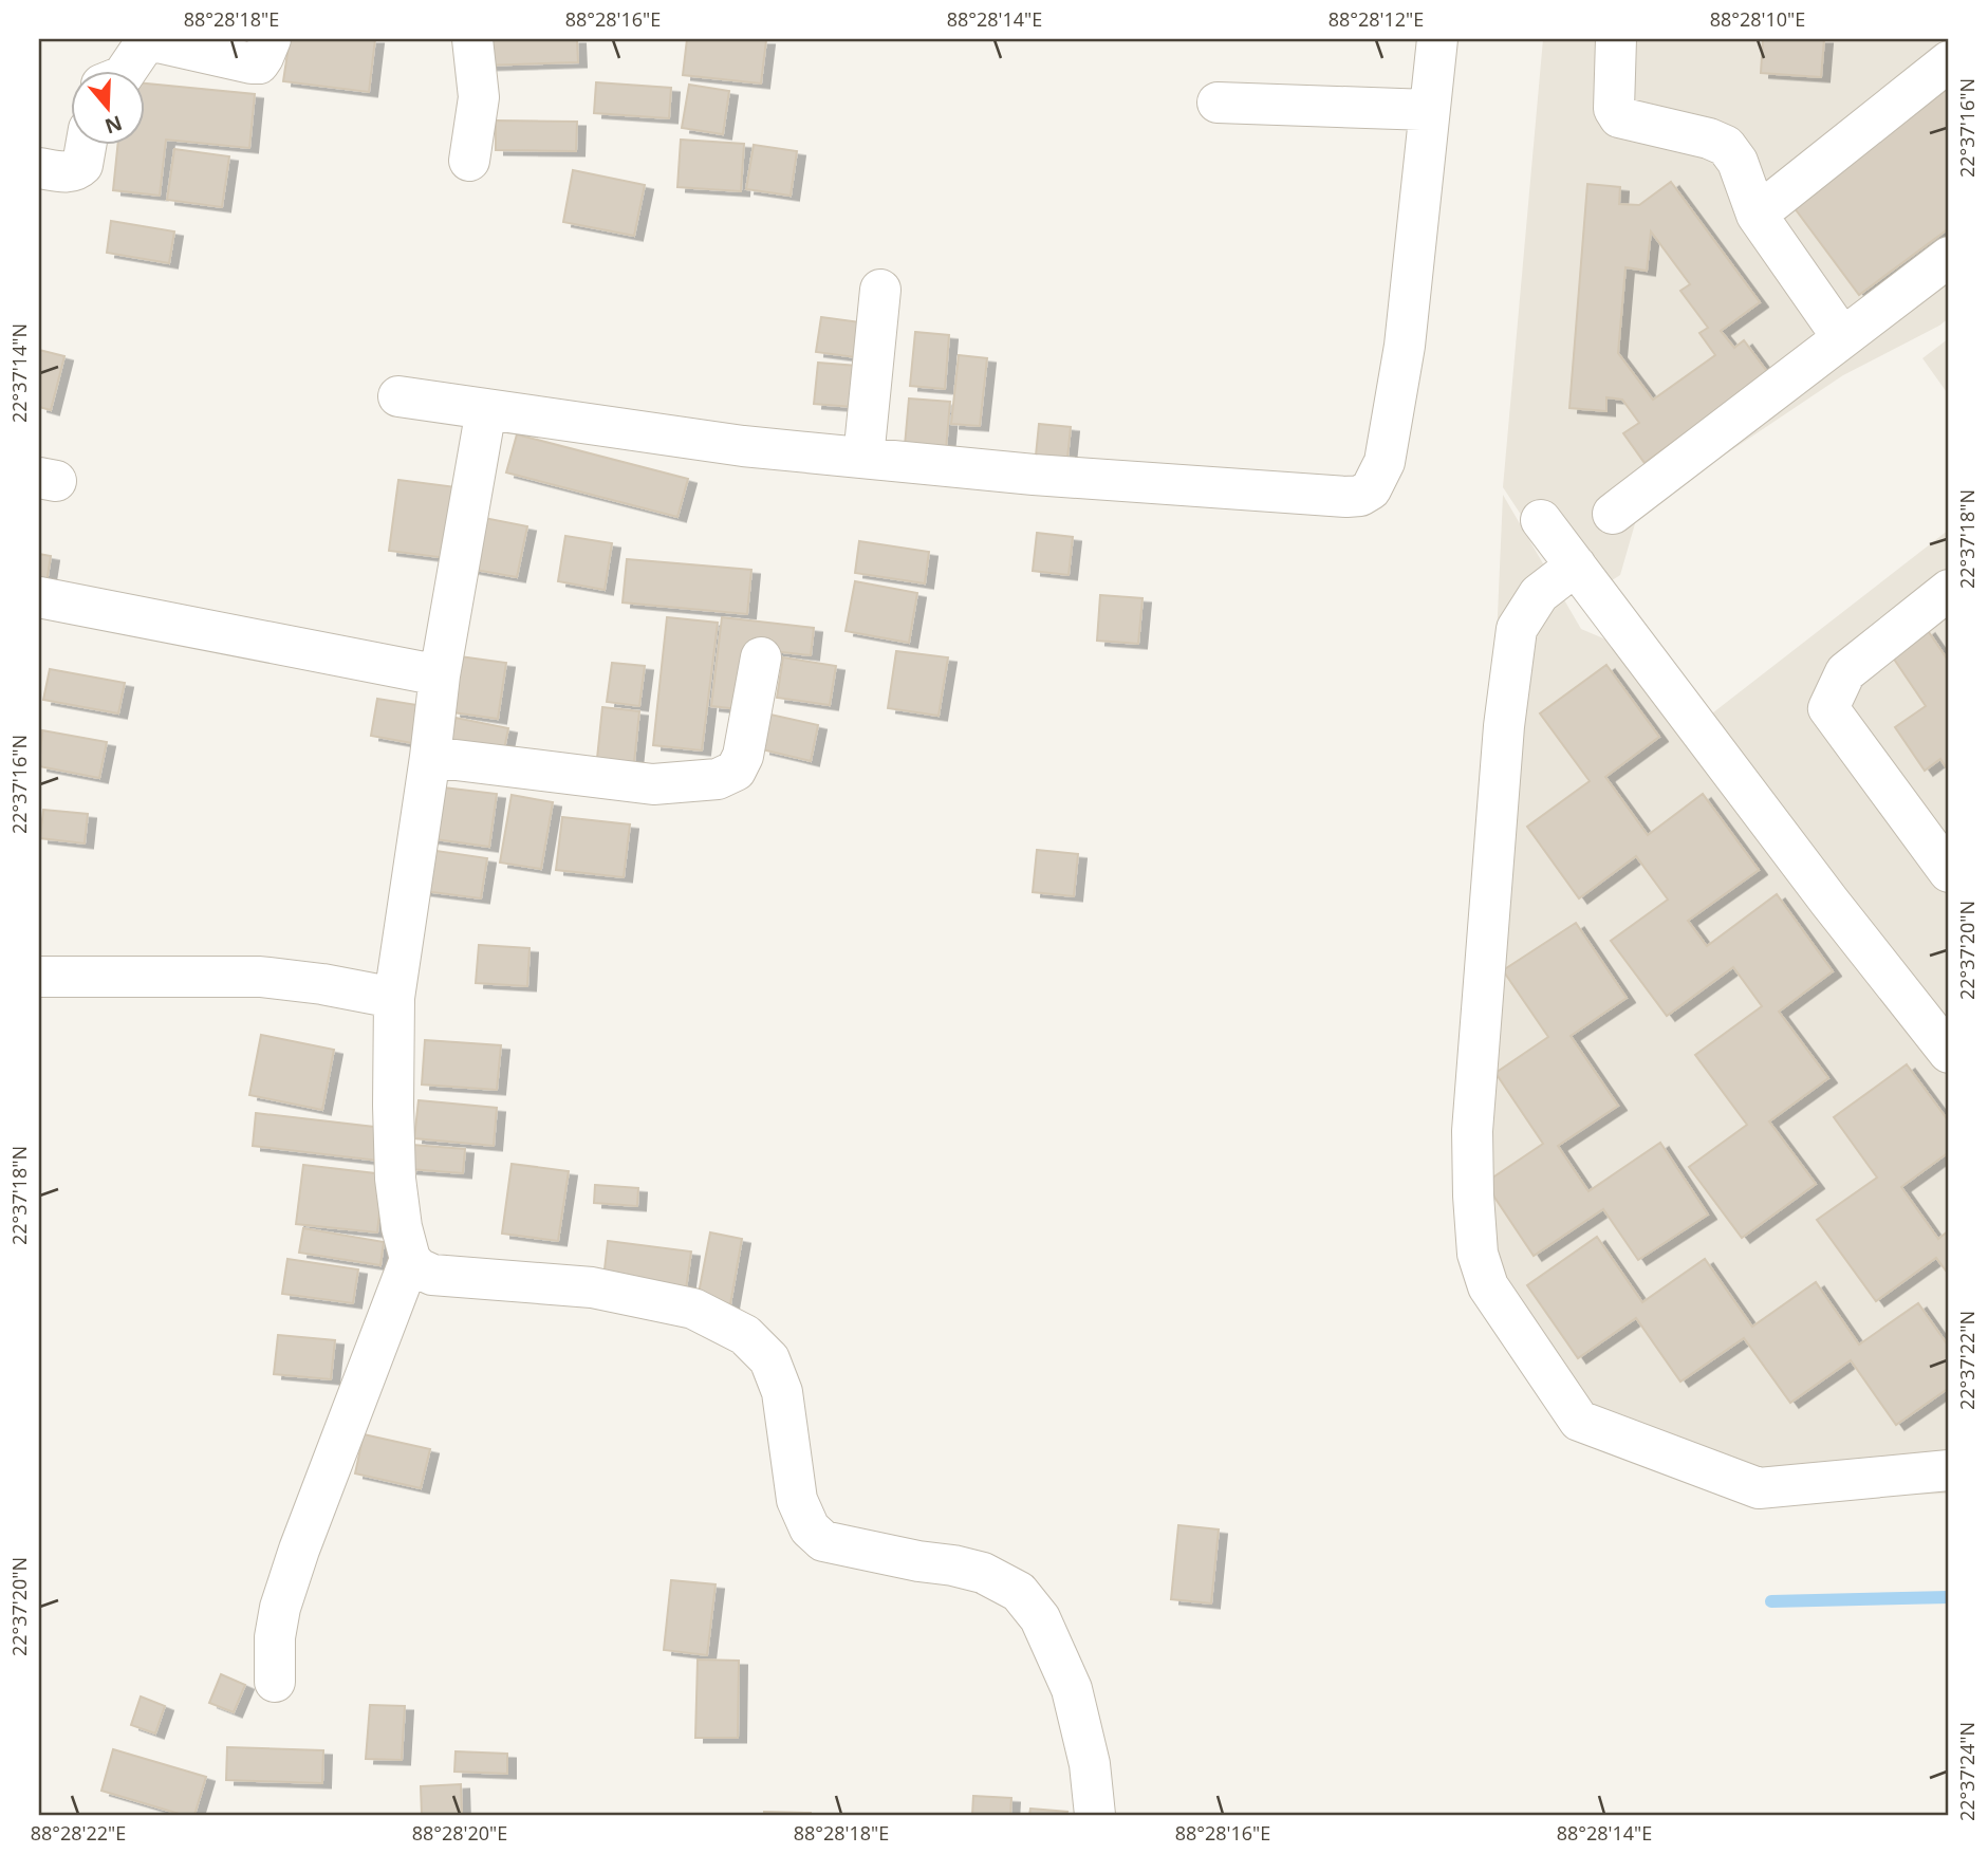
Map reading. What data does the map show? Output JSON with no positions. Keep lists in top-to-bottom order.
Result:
{
  "north": "bottom",
  "coordinates": [
    "88°28'18\"E",
    "88°28'16\"E",
    "88°28'14\"E",
    "88°28'12\"E",
    "88°28'10\"E",
    "22°37'16\"N",
    "22°37'14\"N",
    "22°37'18\"N",
    "22°37'20\"N",
    "22°37'22\"N",
    "22°37'24\"N",
    "88°28'22\"E",
    "88°28'20\"E"
  ]
}
